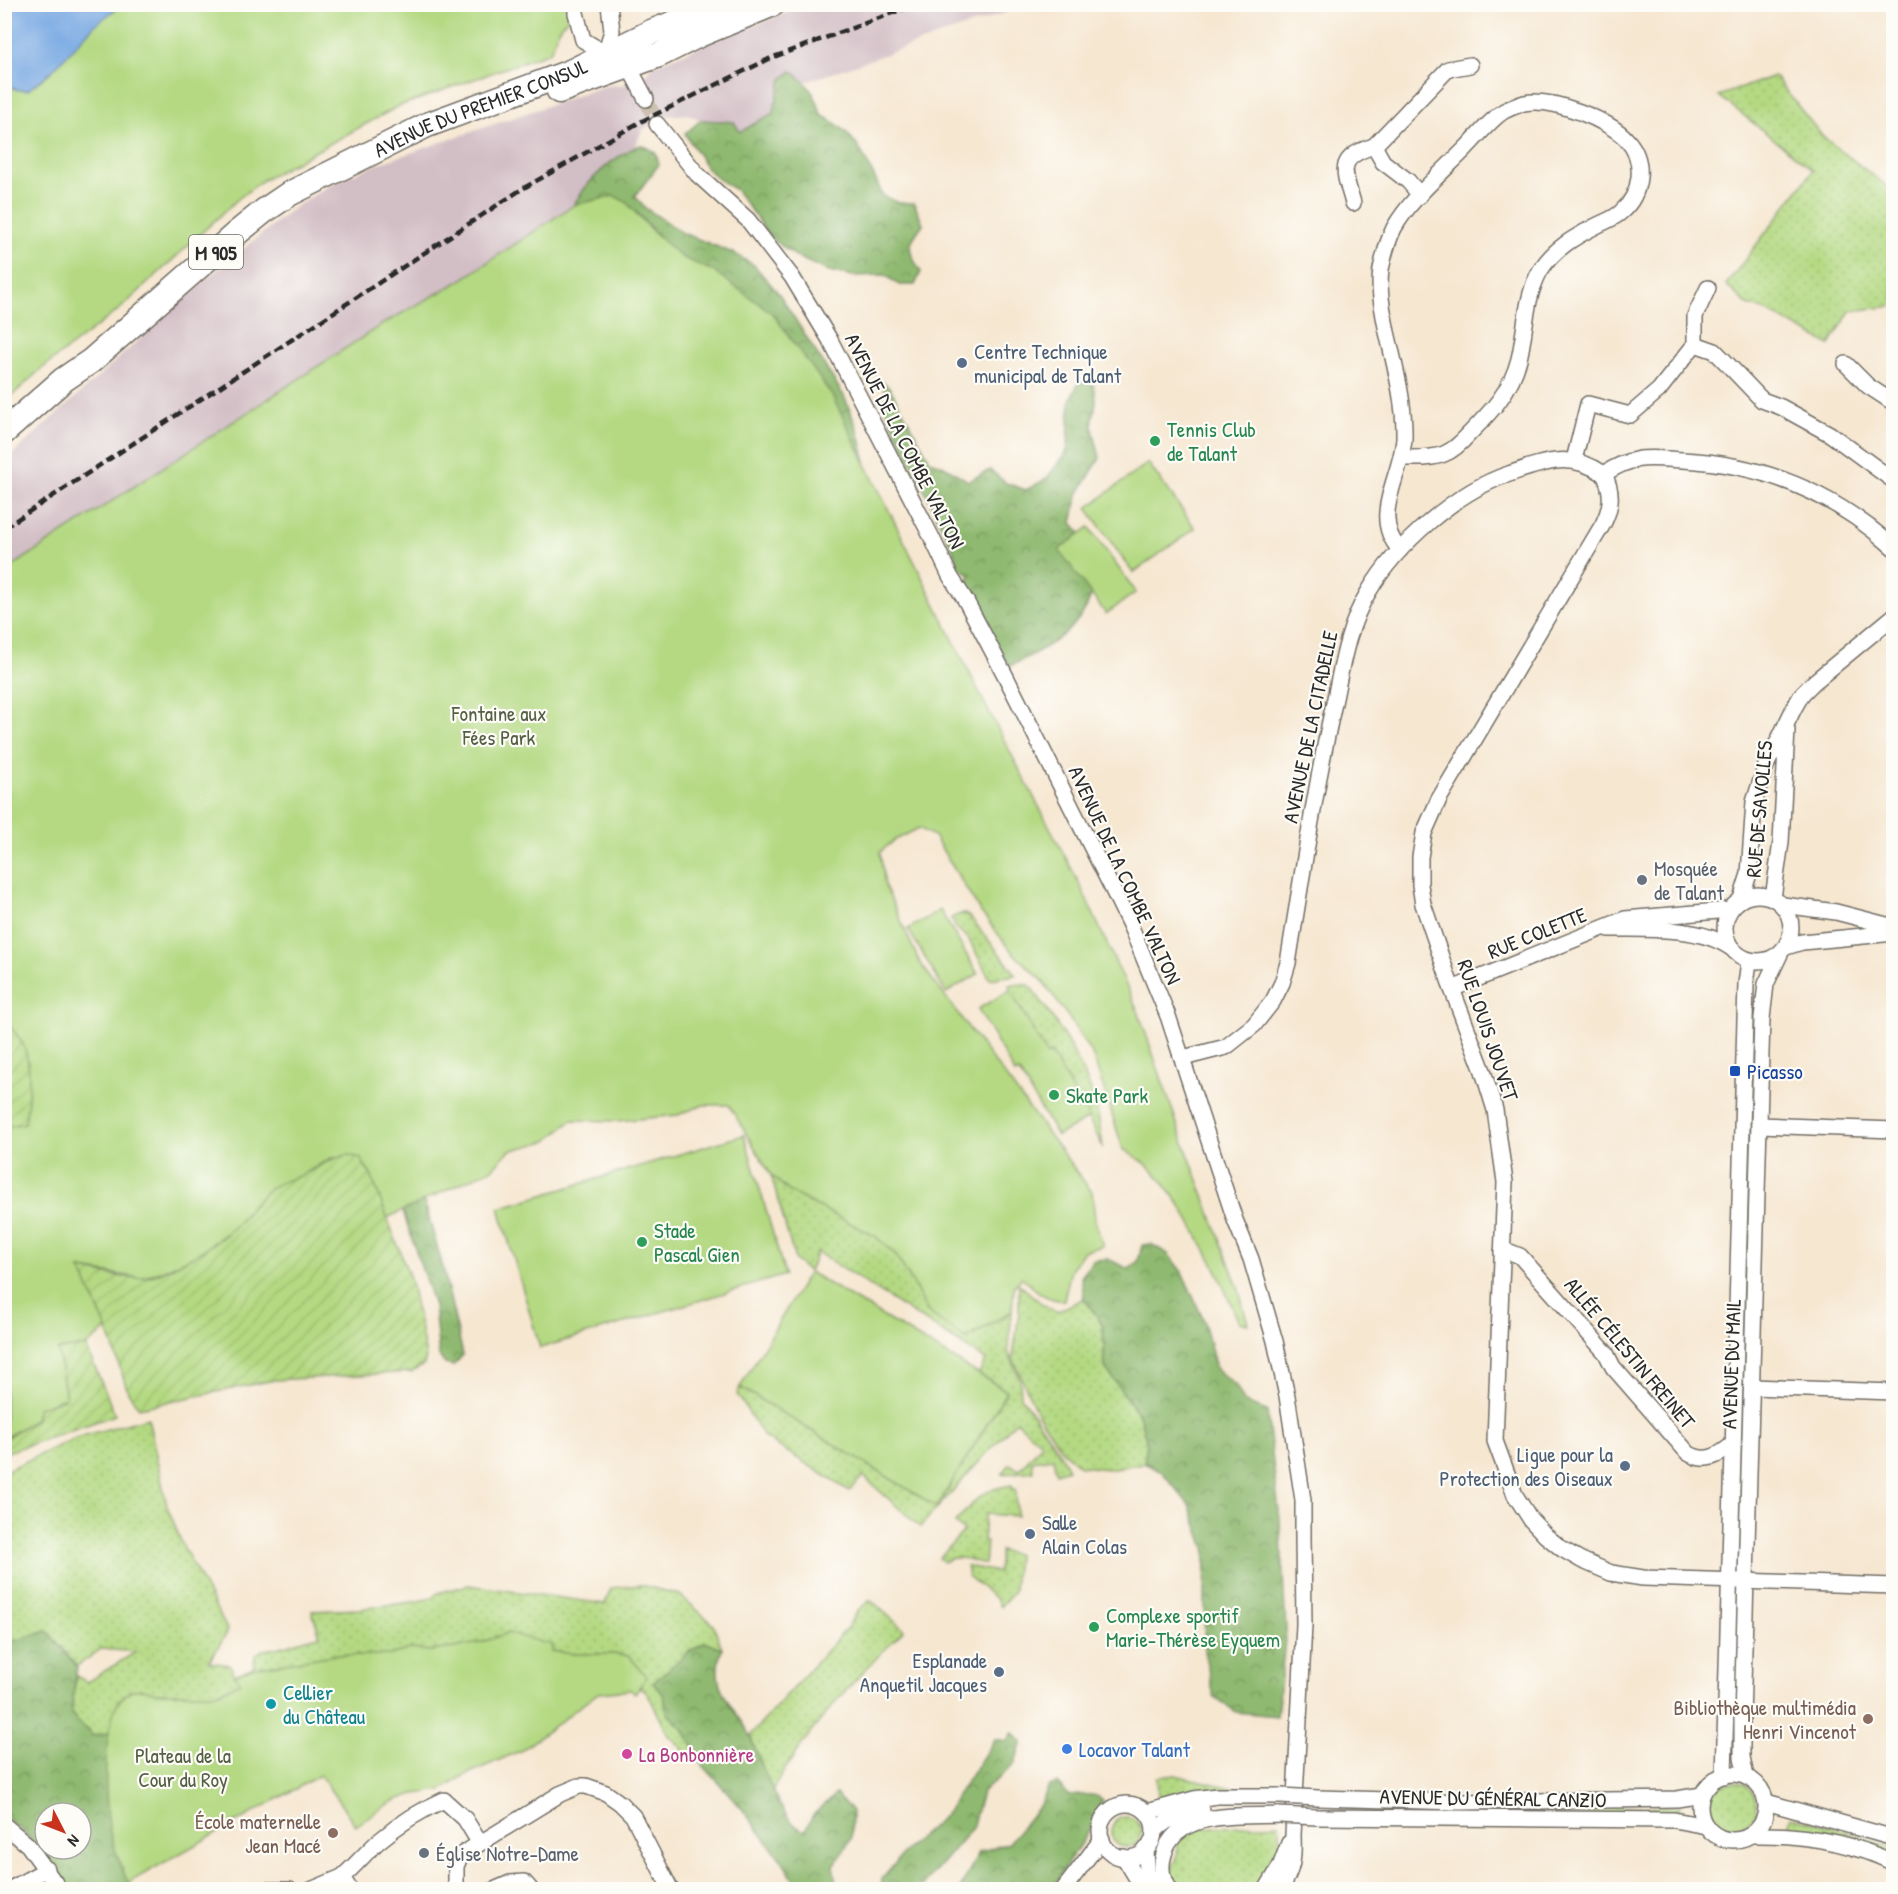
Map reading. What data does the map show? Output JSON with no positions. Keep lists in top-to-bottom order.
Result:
{
  "streets": {
    "main road": ["AVENUE DU PREMIER CONSUL", "M 905"],
    "street": [
      "AVENUE DE LA COMBE VALTON",
      "AVENUE DE LA CITADELLE",
      "RUE DE SAVOLLES",
      "RUE COLETTE",
      "RUE LOUIS JOUVET",
      "ALLÉE CÉLESTIN FREINET",
      "AVENUE DU MAIL",
      "AVENUE DU GÉNÉRAL CANZIO"
    ]
  },
  "crossings": [
    ["AVENUE DU PREMIER CONSUL", "M 905"],
    ["AVENUE DE LA COMBE VALTON", "AVENUE DE LA CITADELLE"],
    ["AVENUE DE LA CITADELLE", "RUE LOUIS JOUVET"],
    ["RUE DE SAVOLLES", "RUE COLETTE"],
    ["RUE DE SAVOLLES", "AVENUE DU MAIL"],
    ["RUE COLETTE", "RUE LOUIS JOUVET"],
    ["RUE COLETTE", "AVENUE DU MAIL"],
    ["RUE LOUIS JOUVET", "ALLÉE CÉLESTIN FREINET"],
    ["RUE LOUIS JOUVET", "AVENUE DU MAIL"],
    ["ALLÉE CÉLESTIN FREINET", "AVENUE DU MAIL"],
    ["AVENUE DU MAIL", "AVENUE DU GÉNÉRAL CANZIO"]
  ],
  "parks": ["Fontaine aux Fées Park", "Plateau de la Cour du Roy"],
  "places": {
    "other": [
      "Centre Technique municipal de Talant",
      "Tennis Club de Talant",
      "Mosquée de Talant",
      "Skate Park",
      "Stade Pascal Gien",
      "Ligue pour la Protection des Oiseaux",
      "Salle Alain Colas",
      "Complexe sportif Marie-Thérèse Eyquem",
      "Esplanade Anquetil Jacques",
      "Cellier du Château",
      "Bibliothèque multimédia Henri Vincenot",
      "Locavor Talant",
      "La Bonbonnière",
      "École maternelle Jean Macé",
      "Église Notre-Dame"
    ],
    "transit": ["Picasso"]
  },
  "north": "bottom right"
}
